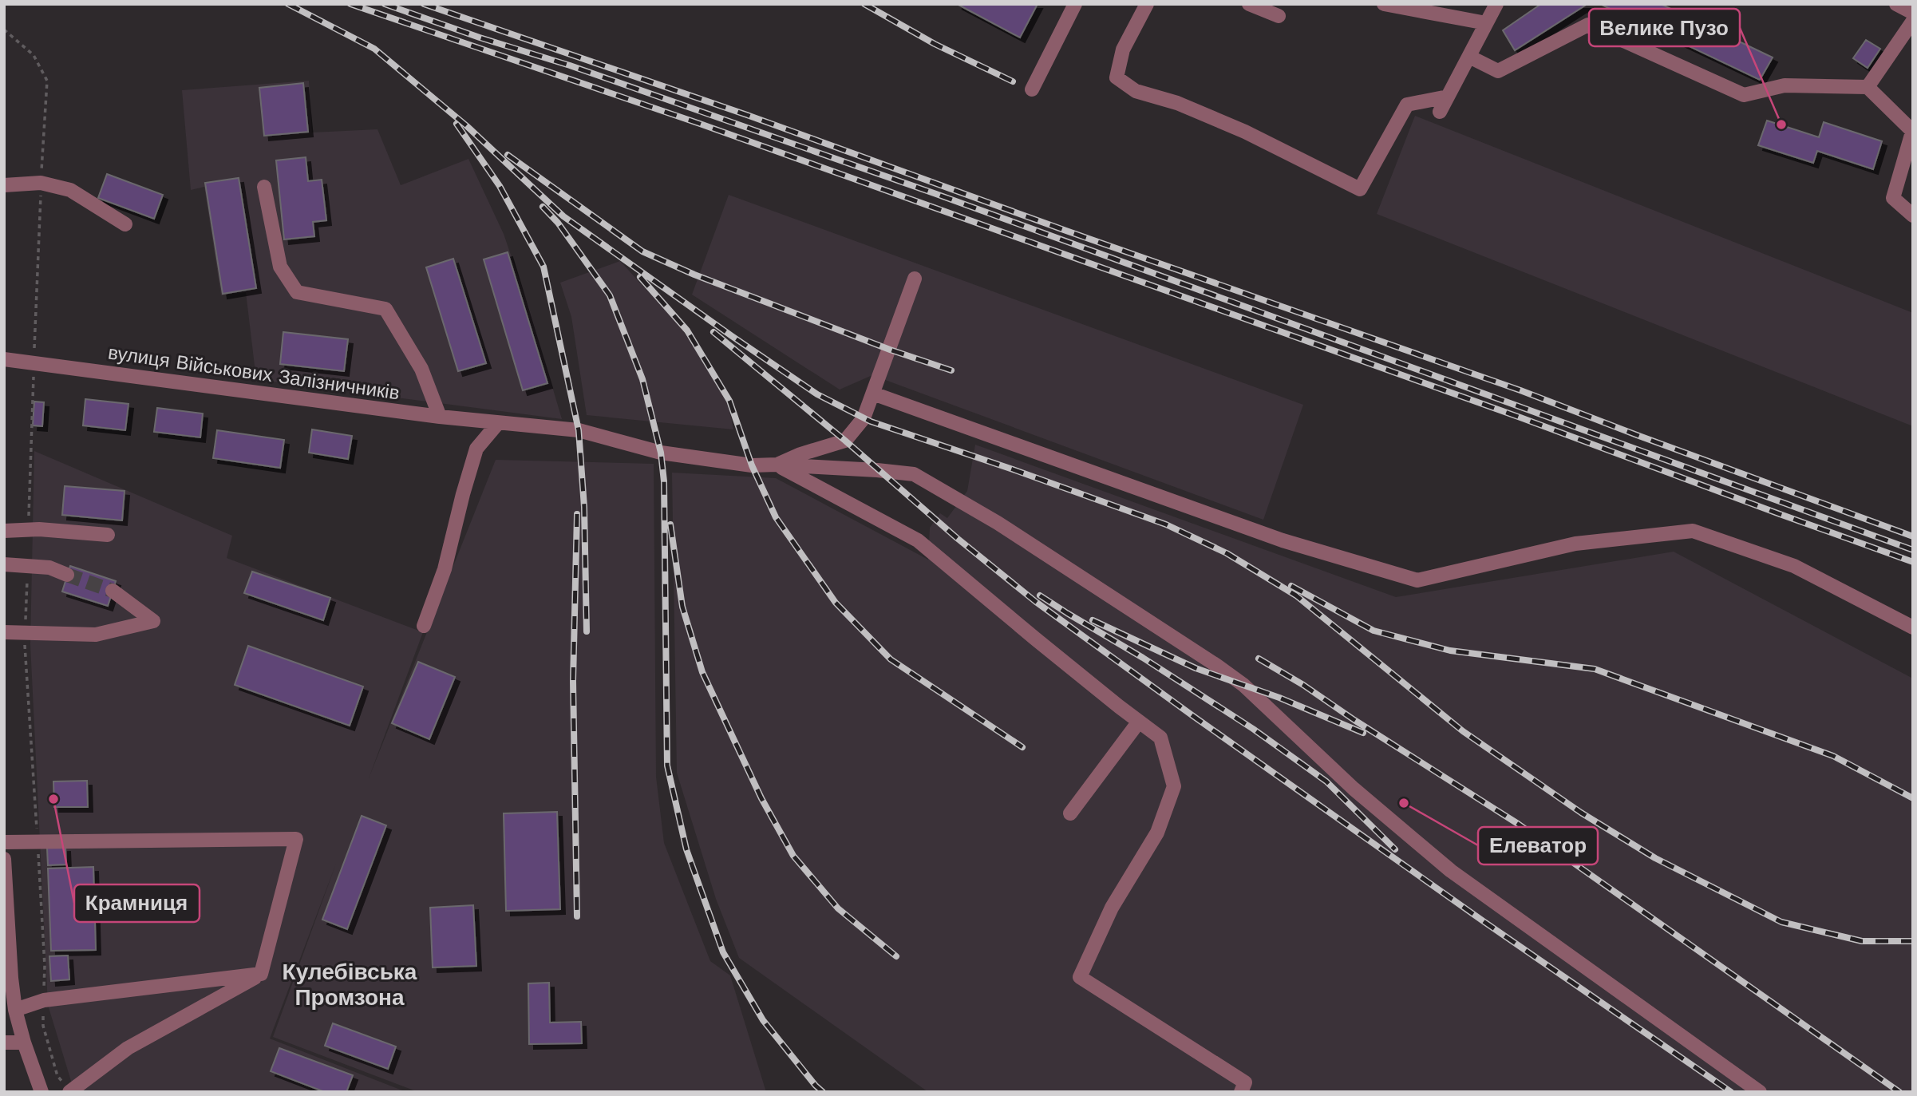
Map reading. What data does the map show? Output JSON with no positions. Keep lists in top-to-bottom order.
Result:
{
  "streets": {
    "street": ["вулиця Військових Залізничників"]
  },
  "districts": ["Кулебівська Промзона"],
  "places": ["Велике Пузо", "Крамниця", "Елеватор"]
}
